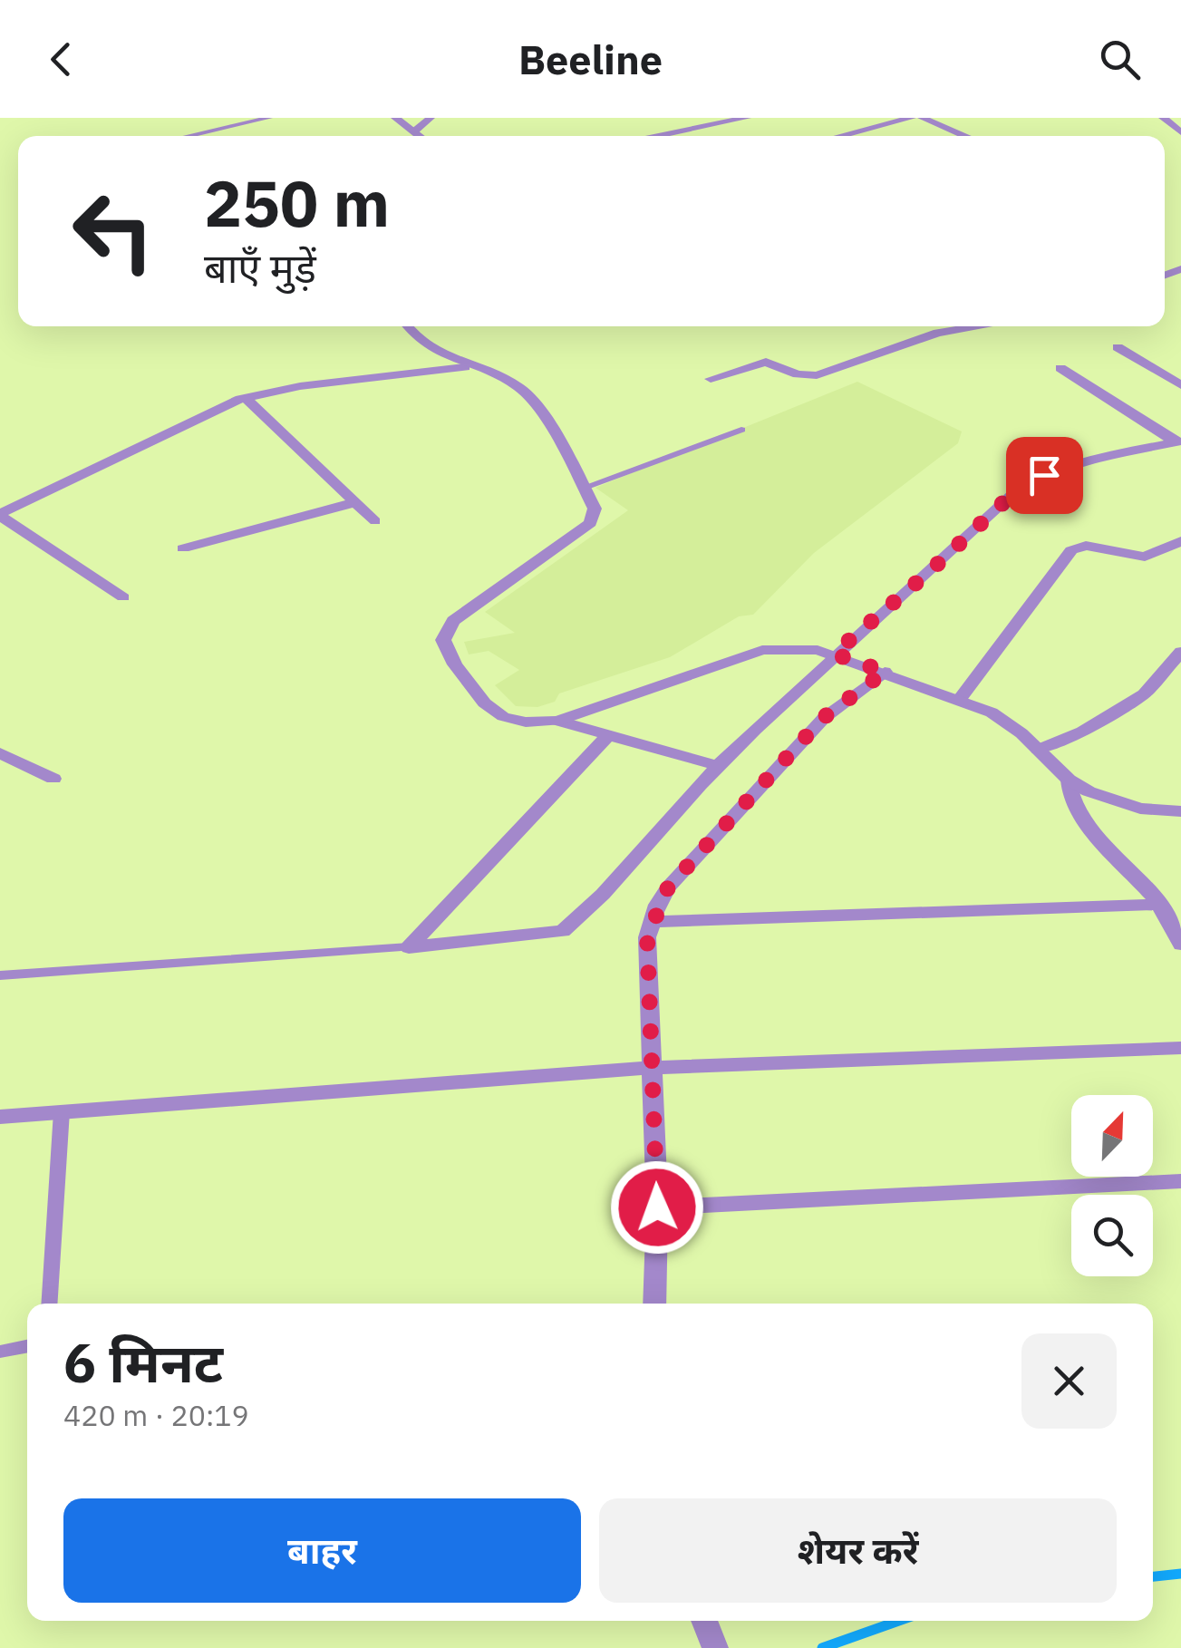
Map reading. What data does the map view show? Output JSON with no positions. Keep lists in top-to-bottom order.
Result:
{
  "north": "top right",
  "page": {
    "header": "Beeline",
    "turn": ["250 m", "बाएँ मुड़ें"],
    "heading": ["6 मिनट", "420 m · 20:19"],
    "buttons": ["बाहर", "शेयर करें"]
  }
}
